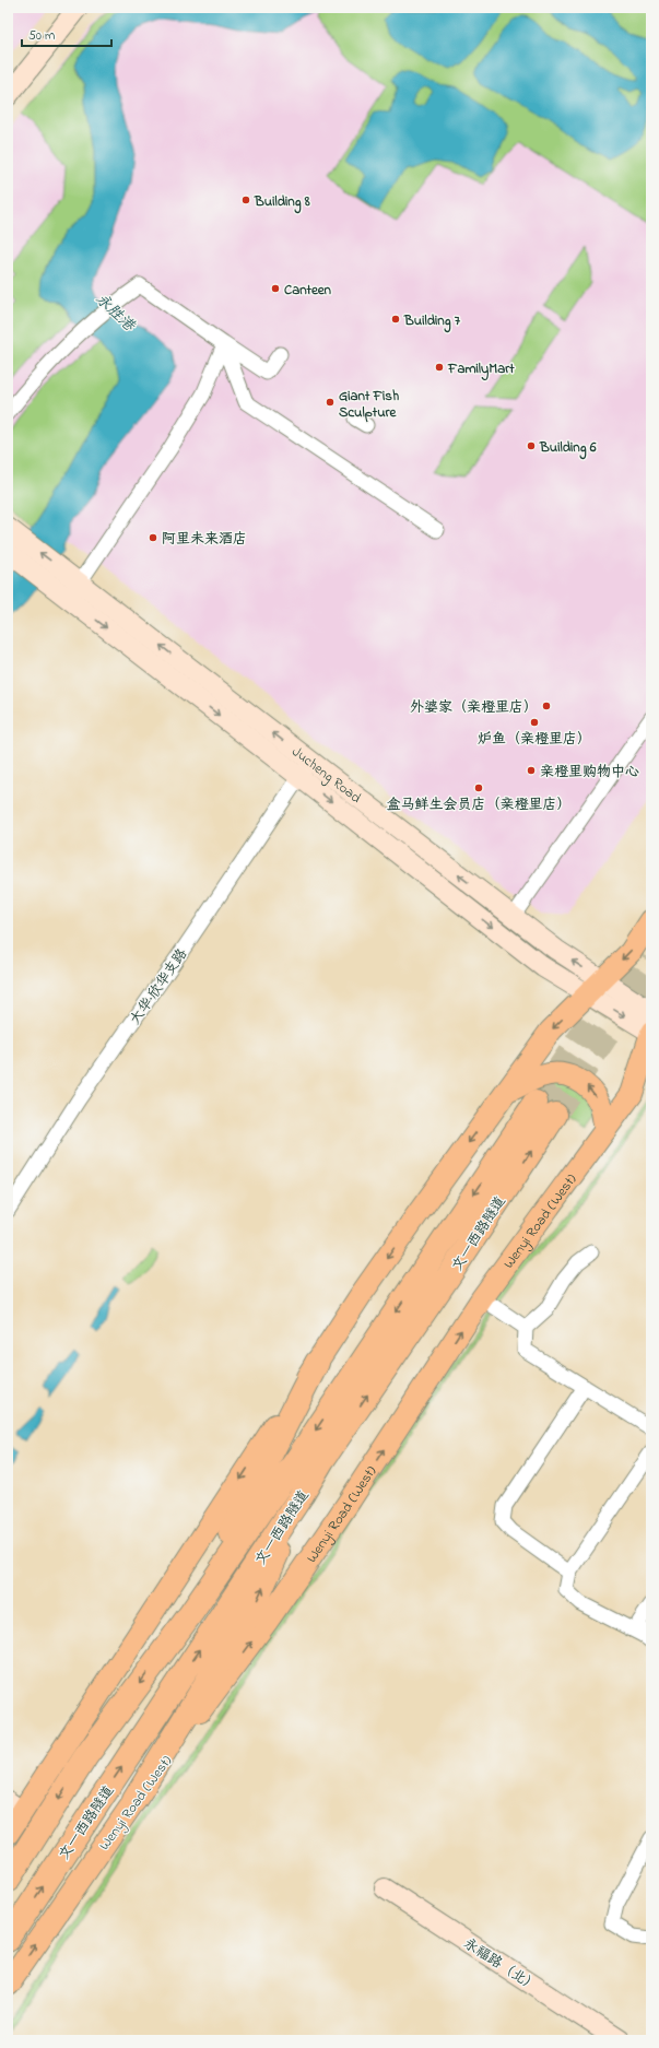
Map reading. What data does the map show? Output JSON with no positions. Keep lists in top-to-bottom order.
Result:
{
  "streets": {
    "highway": ["文一西路隧道"],
    "main road": ["Wenyi Road (West)"],
    "street": ["Jucheng Road", "大华·欣华支路", "永福路（北）"]
  },
  "crossings": [
    ["Jucheng Road", "大华·欣华支路"],
    ["Jucheng Road", "Wenyi Road (West)"]
  ],
  "water": ["永胜港"],
  "places": [
    "Building 8",
    "Canteen",
    "Building 7",
    "FamilyMart",
    "Giant Fish Sculpture",
    "Building 6",
    "阿里未来酒店",
    "外婆家（亲橙里店）",
    "炉鱼（亲橙里店）",
    "亲橙里购物中心",
    "盒马鲜生会员店（亲橙里店）"
  ],
  "scale_bar": "50 m"
}
